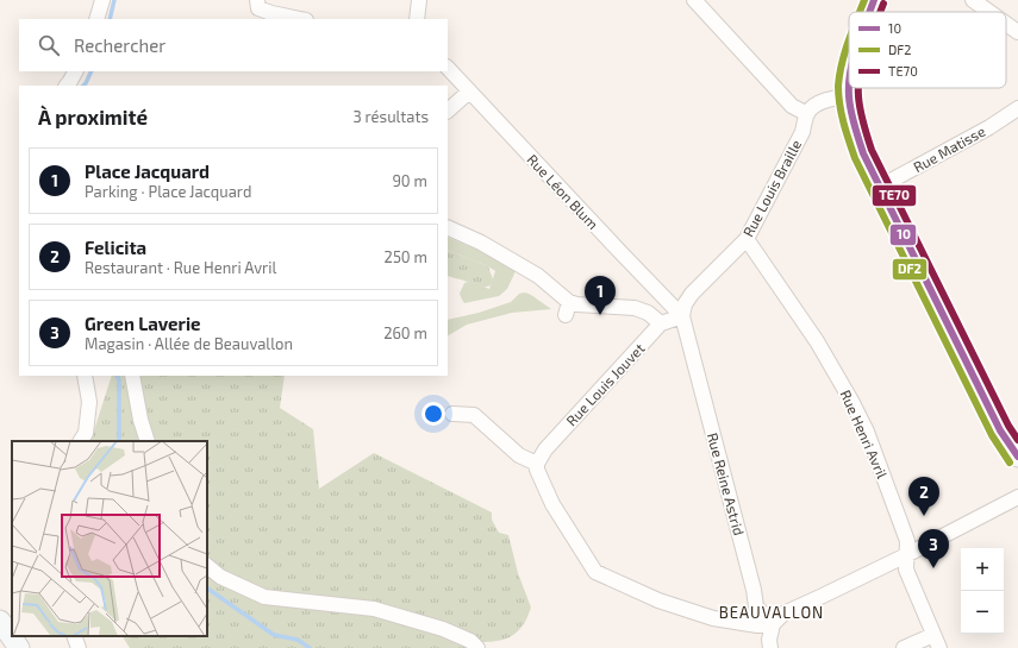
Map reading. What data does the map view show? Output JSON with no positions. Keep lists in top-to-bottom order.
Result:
{
  "streets": {
    "street": [
      "Rue Matisse",
      "Rue Louis Braille",
      "Rue Léon Blum",
      "Rue Louis Jouvet",
      "Rue Henri Avril",
      "Rue Reine Astrid"
    ]
  },
  "crossings": [
    ["Rue Louis Braille", "Rue Léon Blum"],
    ["Rue Louis Braille", "Rue Louis Jouvet"],
    ["Rue Louis Braille", "Rue Henri Avril"],
    ["Rue Louis Braille", "Rue Reine Astrid"],
    ["Rue Léon Blum", "Rue Louis Jouvet"],
    ["Rue Léon Blum", "Rue Reine Astrid"],
    ["Rue Louis Jouvet", "Rue Reine Astrid"]
  ],
  "districts": ["BEAUVALLON"],
  "lines": ["transit line 10", "transit line DF2", "transit line TE70"],
  "legend": ["10", "DF2", "TE70"],
  "page": {
    "search": "Rechercher",
    "heading": ["À proximité", "3 résultats"],
    "list": [
      {
        "mark": "1",
        "name": "Place Jacquard",
        "note": "Parking · Place Jacquard",
        "value": "90 m"
      },
      {
        "mark": "2",
        "name": "Felicita",
        "note": "Restaurant · Rue Henri Avril",
        "value": "250 m"
      },
      {
        "mark": "3",
        "name": "Green Laverie",
        "note": "Magasin · Allée de Beauvallon",
        "value": "260 m"
      }
    ],
    "pins": ["1", "2", "3"],
    "map_buttons": ["+", "−"]
  }
}
